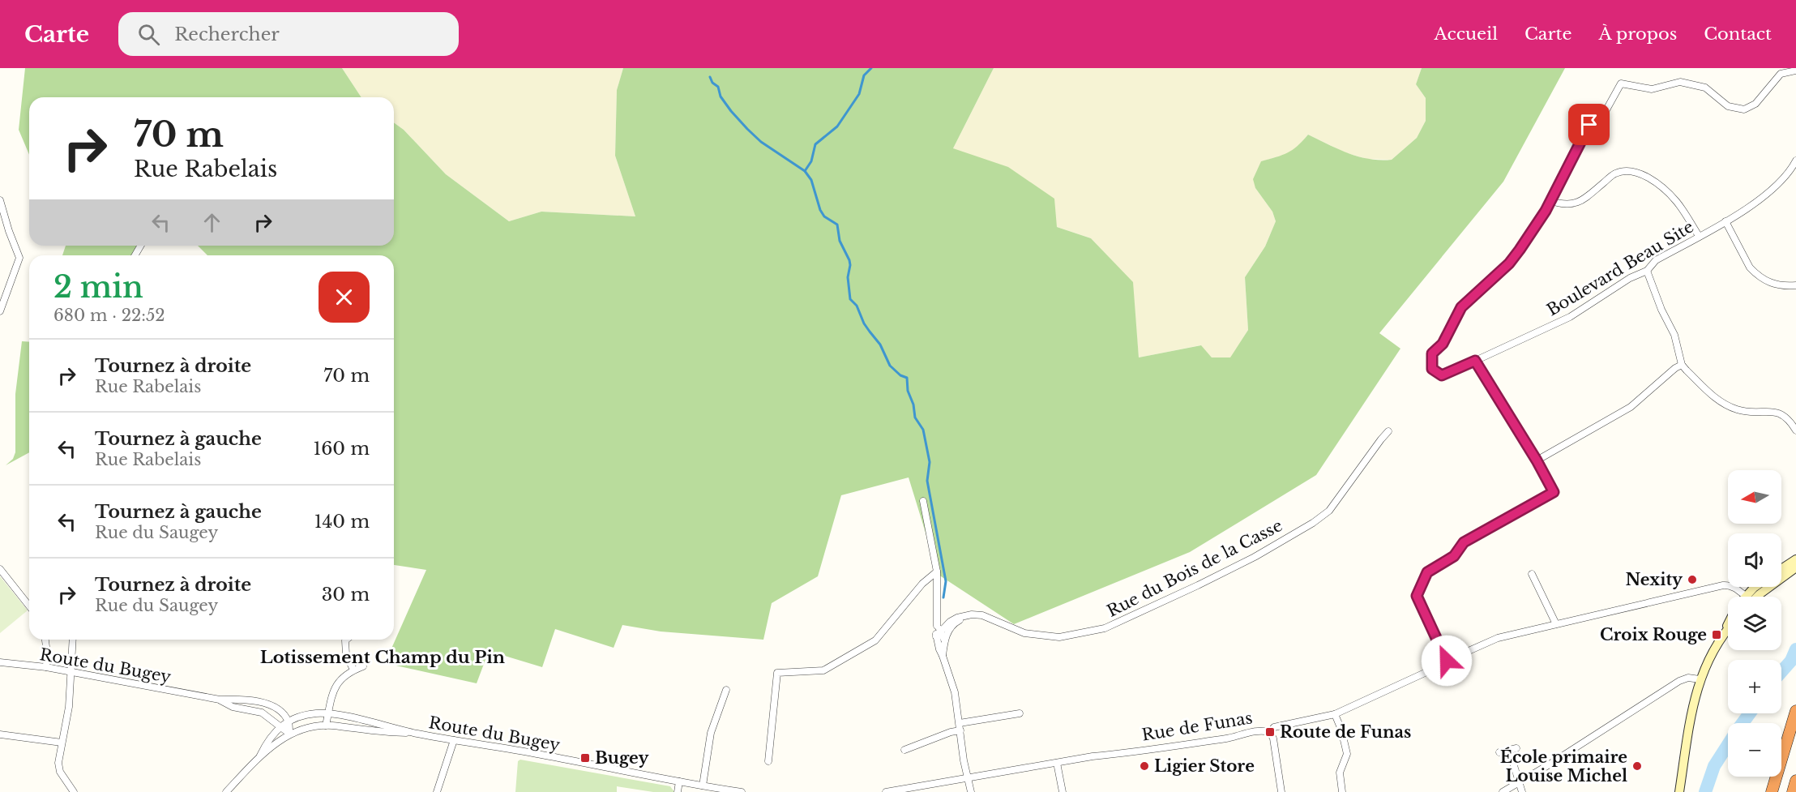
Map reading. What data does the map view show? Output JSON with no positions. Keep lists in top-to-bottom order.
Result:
{
  "streets": {
    "street": [
      "Boulevard Beau Site",
      "Rue du Bois de la Casse",
      "Route du Bugey",
      "Rue de Funas"
    ]
  },
  "districts": ["Lotissement Champ du Pin"],
  "places": {
    "other": ["Nexity", "Ligier Store", "École primaire Louise Michel"],
    "transit": ["Croix Rouge", "Route de Funas", "Bugey"]
  },
  "north": "left",
  "page": {
    "header": "Carte",
    "search": "Rechercher",
    "nav": [
      "Accueil",
      "Carte",
      "À propos",
      "Contact"
    ],
    "turn": ["70 m", "Rue Rabelais"],
    "heading": ["2 min", "680 m · 22:52"],
    "list": [
      {
        "name": "Tournez à droite",
        "note": "Rue Rabelais",
        "value": "70 m"
      },
      {
        "name": "Tournez à gauche",
        "note": "Rue Rabelais",
        "value": "160 m"
      },
      {
        "name": "Tournez à gauche",
        "note": "Rue du Saugey",
        "value": "140 m"
      },
      {
        "name": "Tournez à droite",
        "note": "Rue du Saugey",
        "value": "30 m"
      }
    ],
    "map_buttons": ["+", "−"]
  }
}
